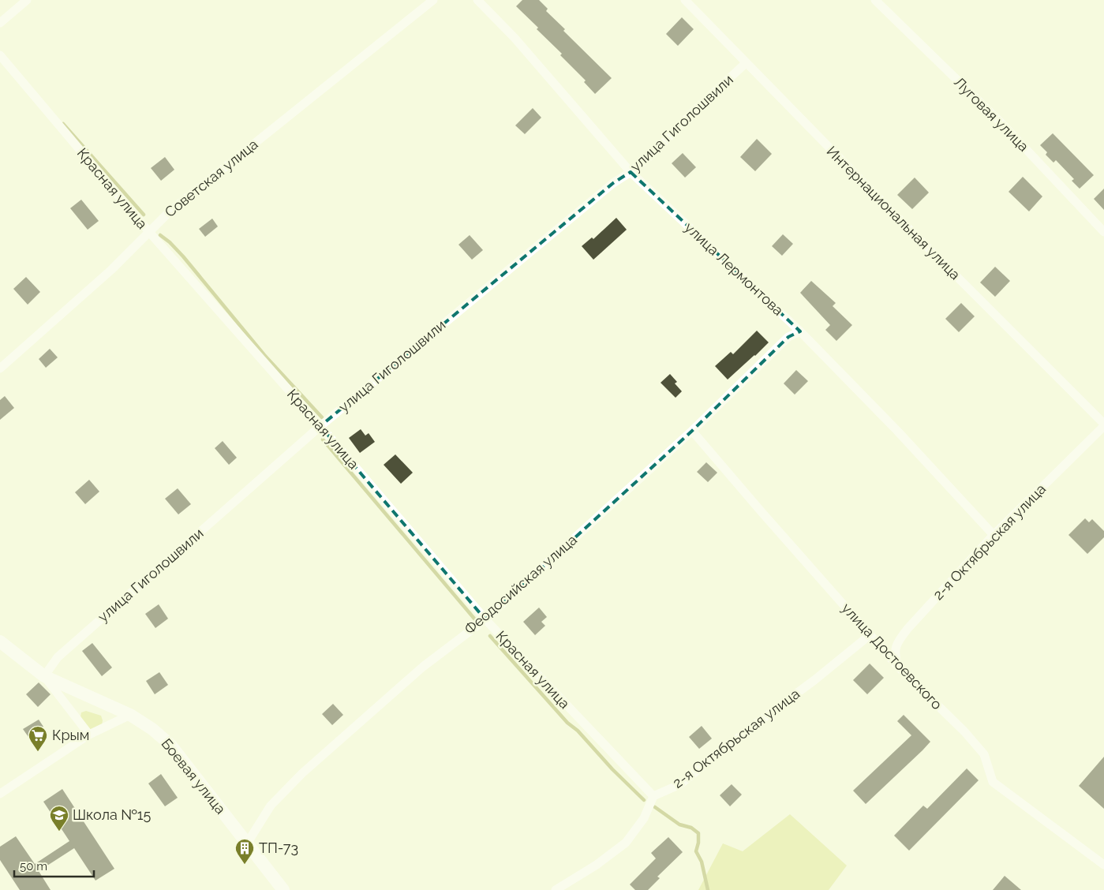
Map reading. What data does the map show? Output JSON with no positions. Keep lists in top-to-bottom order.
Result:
{
  "streets": {
    "street": [
      "Луговая улица",
      "улица Гиголошвили",
      "Советская улица",
      "Красная улица",
      "Интернациональная улица",
      "улица Лермонтова",
      "2-я Октябрьская улица",
      "Феодосийская улица",
      "улица Достоевского",
      "Боевая улица"
    ]
  },
  "crossings": [
    ["улица Гиголошвили", "Красная улица"],
    ["улица Гиголошвили", "Интернациональная улица"],
    ["улица Гиголошвили", "улица Лермонтова"],
    ["улица Гиголошвили", "Боевая улица"],
    ["Советская улица", "Красная улица"],
    ["Красная улица", "2-я Октябрьская улица"],
    ["Красная улица", "Феодосийская улица"],
    ["Интернациональная улица", "2-я Октябрьская улица"],
    ["улица Лермонтова", "2-я Октябрьская улица"],
    ["улица Лермонтова", "Феодосийская улица"],
    ["2-я Октябрьская улица", "улица Достоевского"],
    ["Феодосийская улица", "улица Достоевского"],
    ["Феодосийская улица", "Боевая улица"]
  ],
  "places": {
    "supermarket": ["Крым"],
    "school or university": ["Школа №15"],
    "building": ["ТП-73"]
  },
  "scale_bar": "50 m"
}
